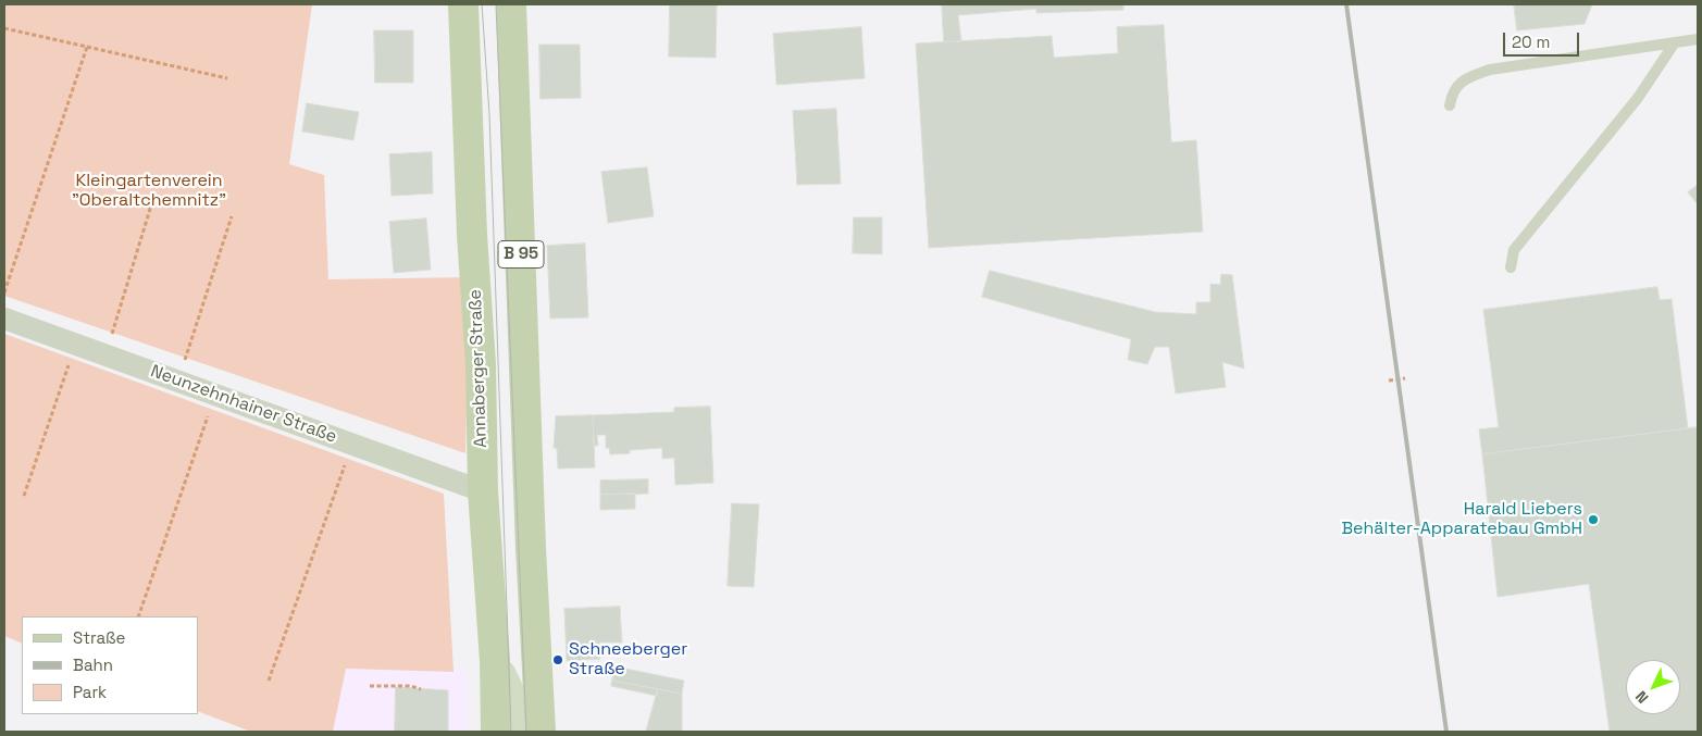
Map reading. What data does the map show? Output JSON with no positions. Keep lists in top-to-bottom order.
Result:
{
  "streets": {
    "main road": ["B 95", "Annaberger Straße"],
    "street": ["Neunzehnhainer Straße"]
  },
  "crossings": [
    ["B 95", "Annaberger Straße"],
    ["Annaberger Straße", "Neunzehnhainer Straße"]
  ],
  "parks": ["Kleingartenverein \"Oberaltchemnitz\""],
  "places": ["Harald Liebers Behälter-Apparatebau GmbH", "Schneeberger Straße"],
  "legend": ["Straße", "Bahn", "Park"],
  "scale_bar": "20 m",
  "north": "bottom left"
}
